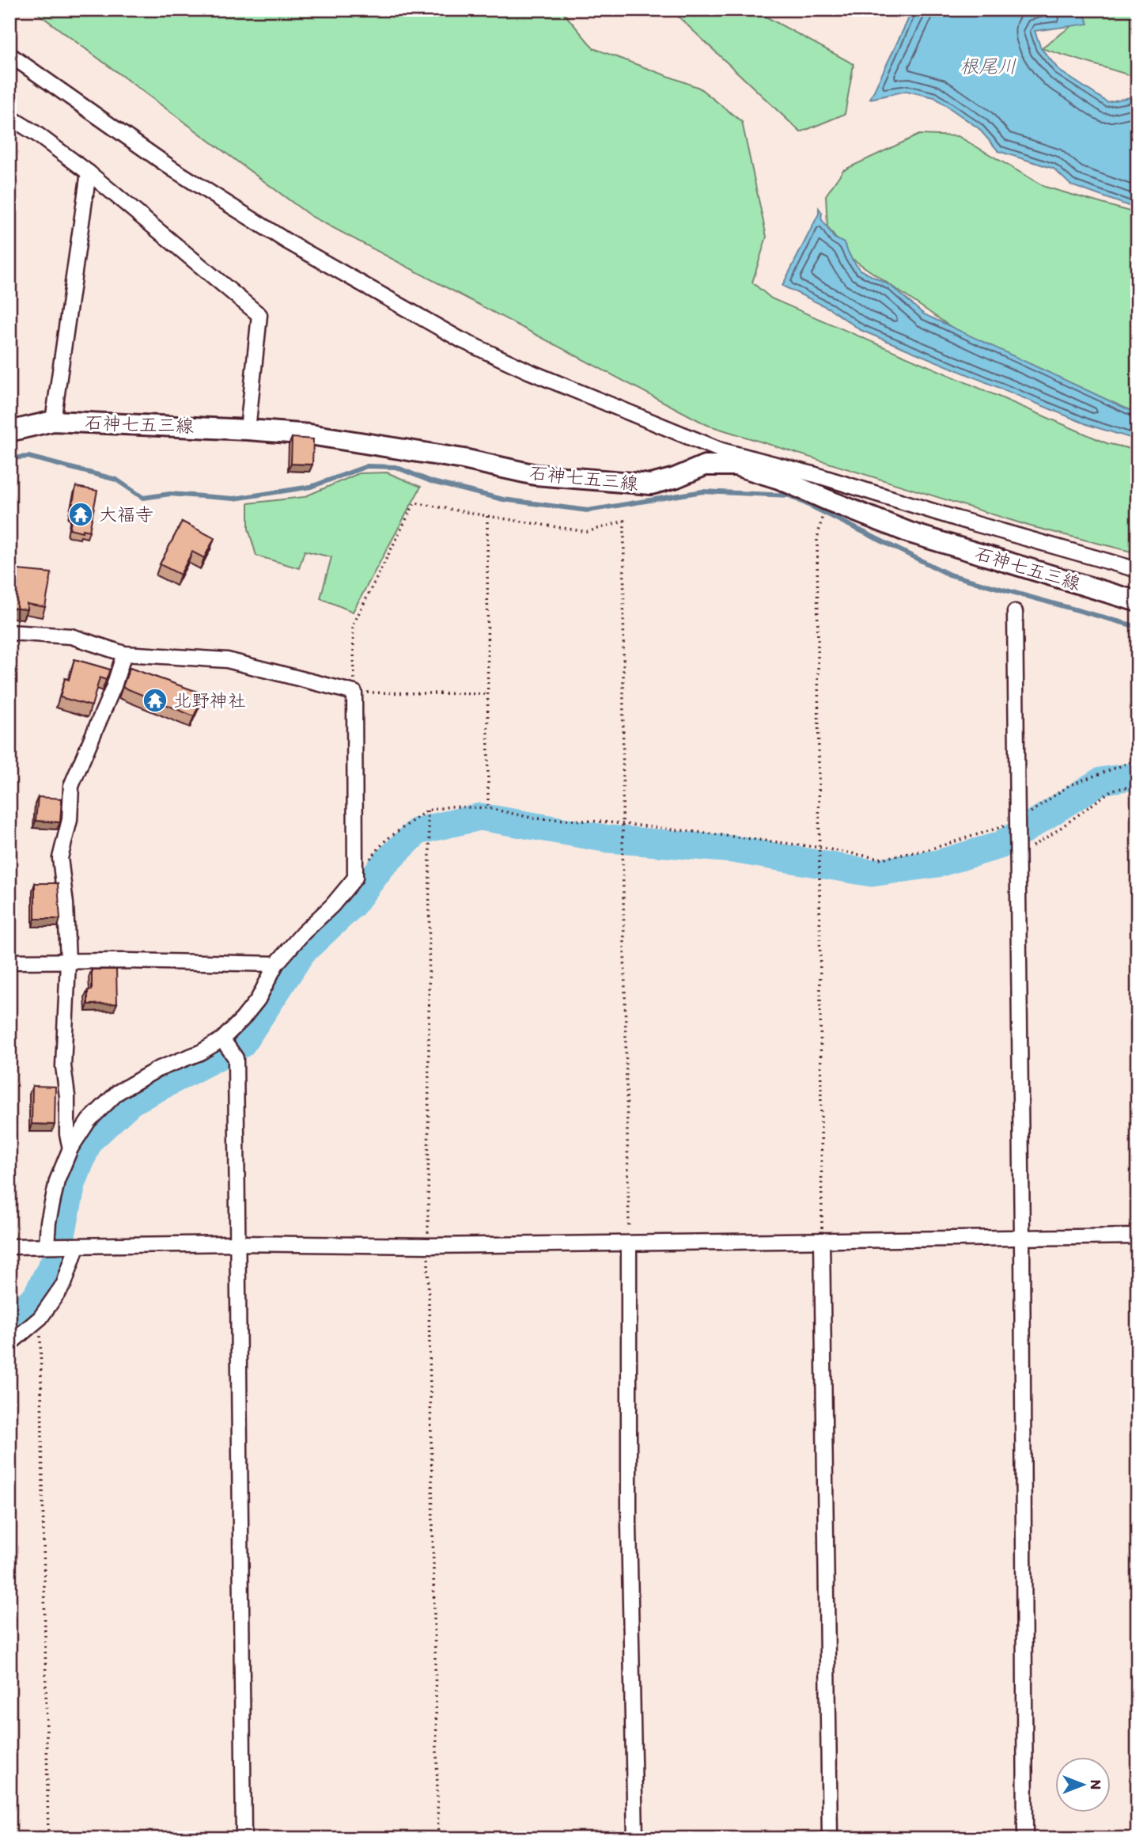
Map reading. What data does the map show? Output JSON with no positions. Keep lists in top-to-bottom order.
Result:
{
  "streets": {
    "main road": ["石神七五三線"]
  },
  "water": ["根尾川"],
  "places": {
    "temple": ["大福寺", "北野神社"]
  },
  "north": "right"
}
